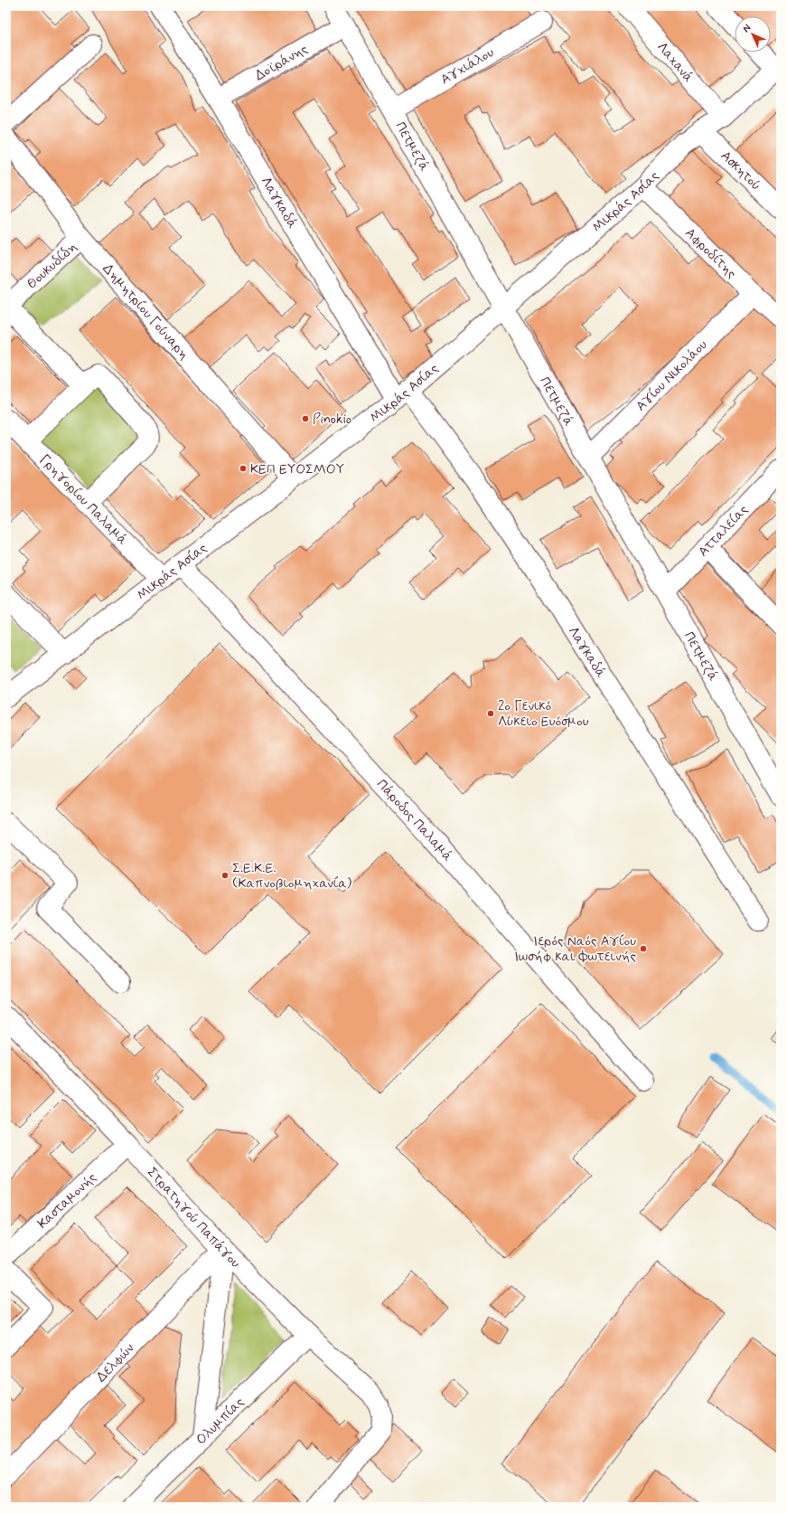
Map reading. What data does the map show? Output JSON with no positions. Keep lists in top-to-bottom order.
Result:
{
  "streets": {
    "street": [
      "Λαχανά",
      "Δοϊράνης",
      "Αγχιάλου",
      "Πετμεζά",
      "Ασκητού",
      "Μικράς Ασίας",
      "Λαγκαδά",
      "Αφροδίτης",
      "Θουκυδίδη",
      "Δημητρίου Γούναρη",
      "Αγίου Νικολάου",
      "Γρηγορίου Παλαμά",
      "Ατταλείας",
      "Πάροδος Παλαμά",
      "Κασταμονής",
      "Στρατηγού Παπάγου",
      "Δελφών",
      "Ολυμπίας"
    ]
  },
  "crossings": [
    ["Λαχανά", "Μικράς Ασίας"],
    ["Δοϊράνης", "Πετμεζά"],
    ["Δοϊράνης", "Λαγκαδά"],
    ["Αγχιάλου", "Πετμεζά"],
    ["Πετμεζά", "Μικράς Ασίας"],
    ["Πετμεζά", "Αγίου Νικολάου"],
    ["Πετμεζά", "Ατταλείας"],
    ["Ασκητού", "Μικράς Ασίας"],
    ["Μικράς Ασίας", "Λαγκαδά"],
    ["Μικράς Ασίας", "Αφροδίτης"],
    ["Μικράς Ασίας", "Δημητρίου Γούναρη"],
    ["Μικράς Ασίας", "Γρηγορίου Παλαμά"],
    ["Μικράς Ασίας", "Πάροδος Παλαμά"],
    ["Αφροδίτης", "Αγίου Νικολάου"],
    ["Θουκυδίδη", "Δημητρίου Γούναρη"],
    ["Κασταμονής", "Στρατηγού Παπάγου"],
    ["Στρατηγού Παπάγου", "Δελφών"],
    ["Στρατηγού Παπάγου", "Ολυμπίας"]
  ],
  "places": [
    "Pinokio",
    "ΚΕΠ ΕΥΟΣΜΟΥ",
    "2ο Γενικό Λύκειο Ευόσμου",
    "Σ.Ε.Κ.Ε. (Καπνοβιομηχανία)",
    "Ιερός Ναός Αγίου Ιωσήφ και Φωτεινής"
  ],
  "north": "top left"
}
